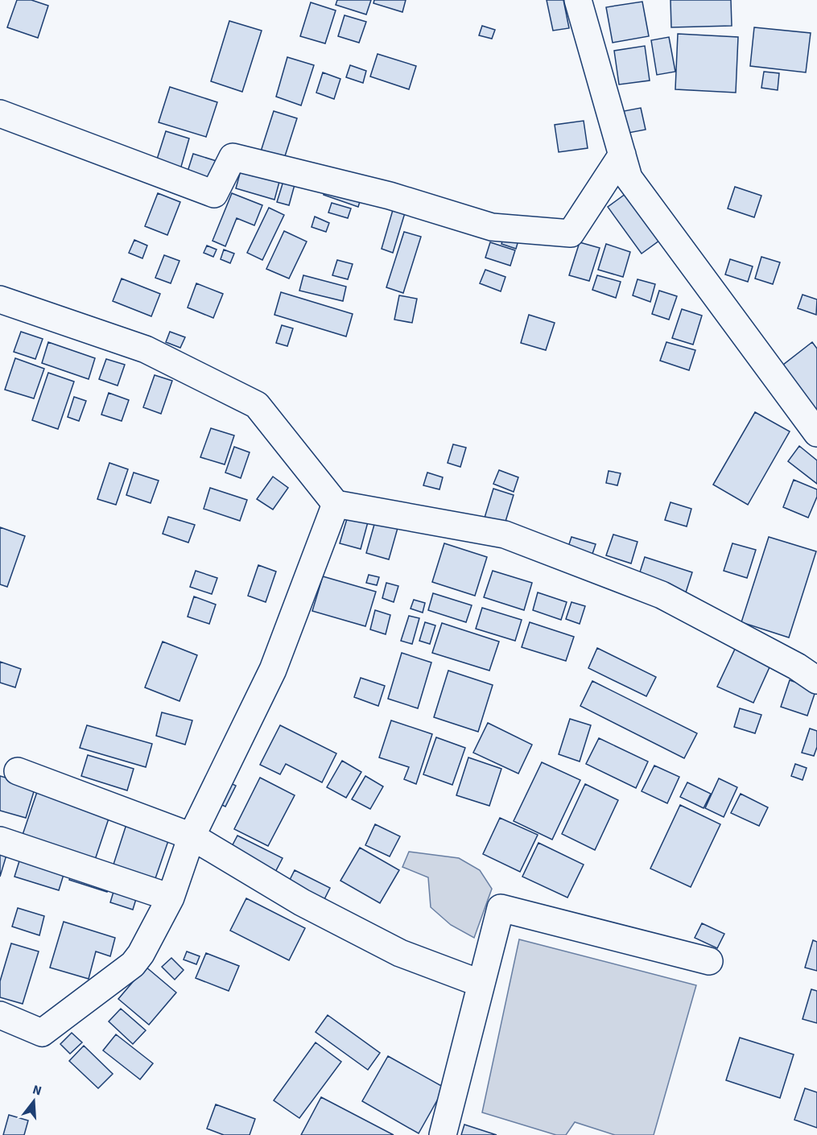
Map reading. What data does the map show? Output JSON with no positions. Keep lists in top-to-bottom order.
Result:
{
  "north": "top"
}
